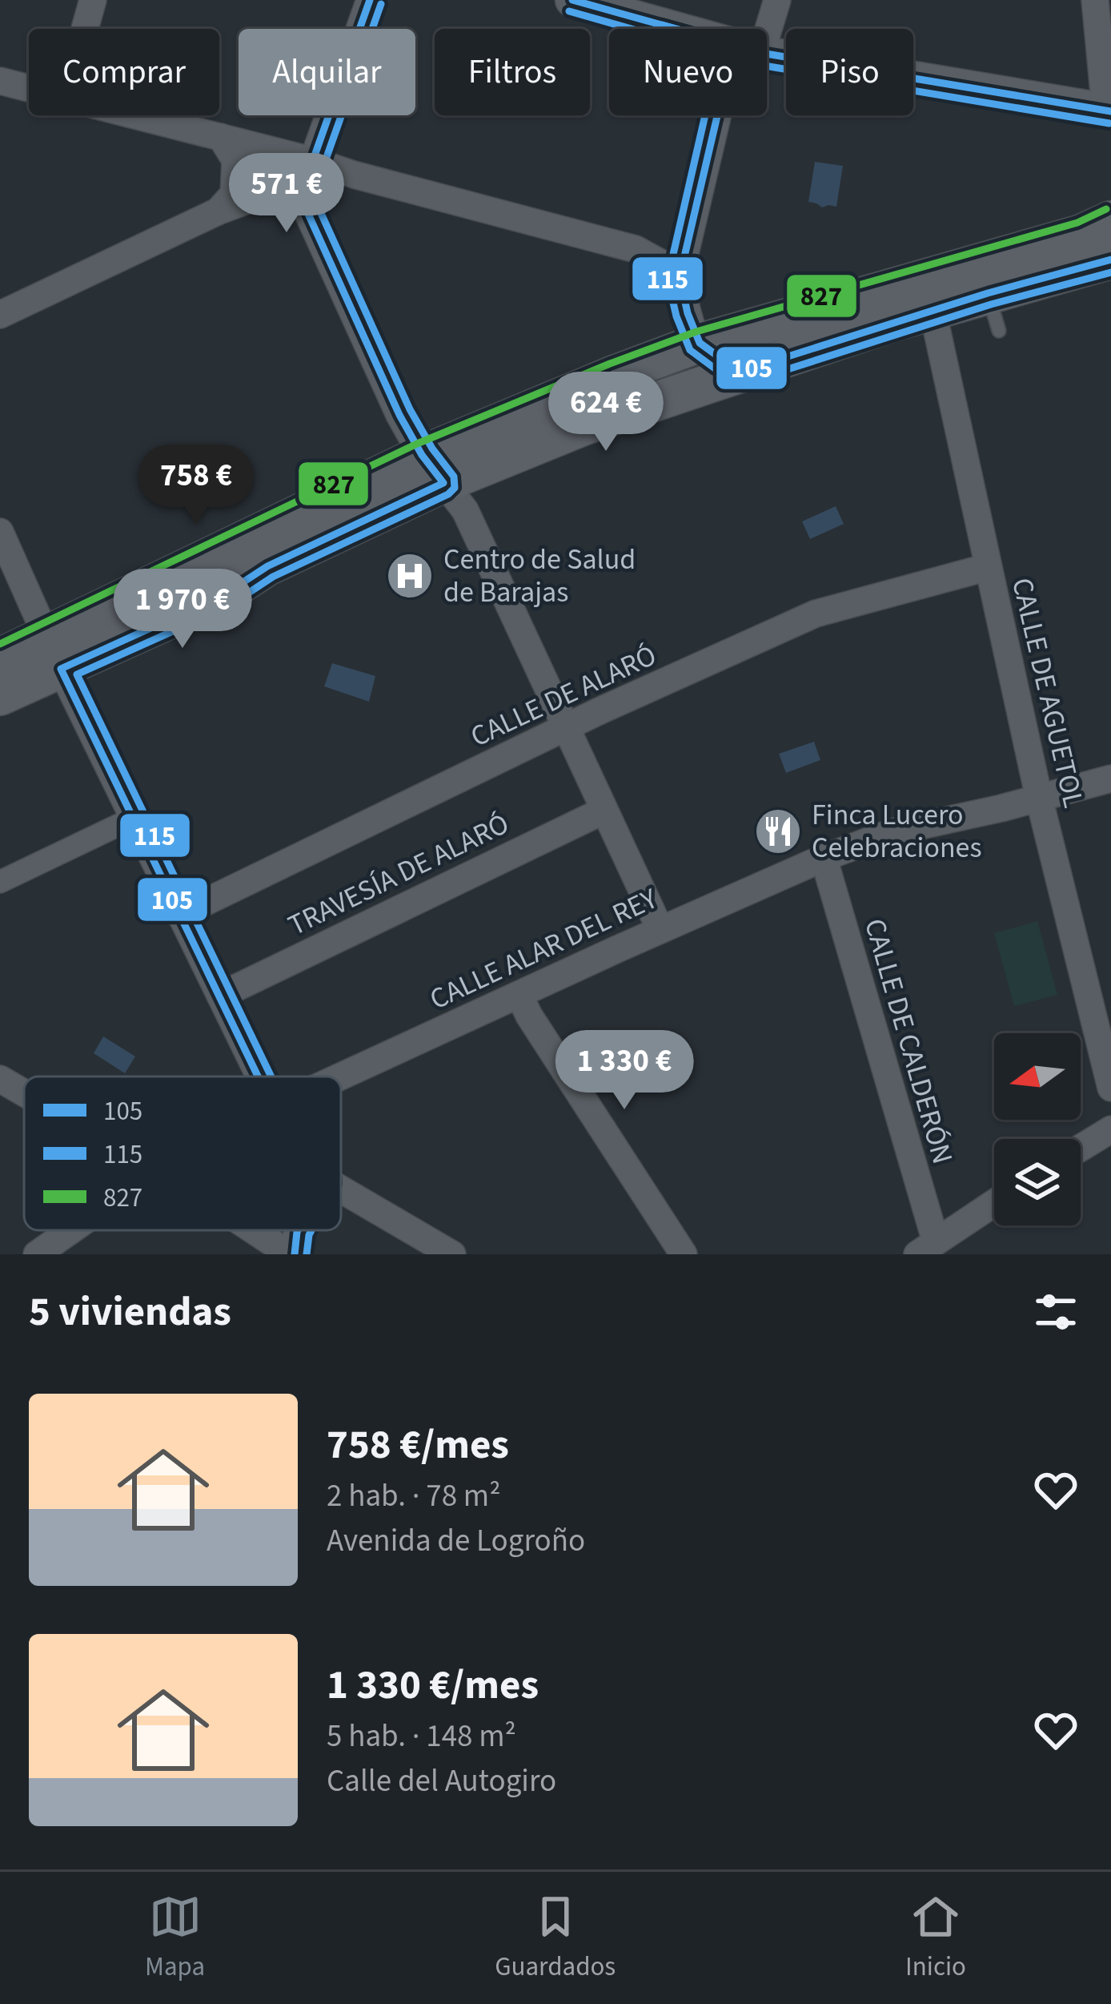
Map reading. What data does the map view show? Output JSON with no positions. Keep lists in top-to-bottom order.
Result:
{
  "streets": {
    "street": [
      "CALLE DE AGUETOL",
      "CALLE DE ALARÓ",
      "TRAVESÍA DE ALARÓ",
      "CALLE ALAR DEL REY",
      "CALLE DE CALDERÓN"
    ]
  },
  "crossings": [
    ["CALLE DE AGUETOL", "CALLE DE ALARÓ"],
    ["CALLE DE AGUETOL", "CALLE ALAR DEL REY"],
    ["CALLE ALAR DEL REY", "CALLE DE CALDERÓN"]
  ],
  "places": {
    "hospital": ["Centro de Salud de Barajas"],
    "restaurant": ["Finca Lucero Celebraciones"]
  },
  "lines": ["transit line 105", "transit line 115", "transit line 827"],
  "legend": ["105", "115", "827"],
  "north": "left",
  "page": {
    "chip": [
      "Comprar",
      "Alquilar",
      "Filtros",
      "Nuevo",
      "Piso"
    ],
    "price": [
      "571 €",
      "624 €",
      "758 €",
      "1 970 €",
      "1 330 €"
    ],
    "heading": "5 viviendas",
    "list": [
      {
        "name": "758 €/mes",
        "note": "2 hab. · 78 m² · Avenida de Logroño"
      },
      {
        "name": "1 330 €/mes",
        "note": "5 hab. · 148 m² · Calle del Autogiro"
      }
    ],
    "tabs": ["Mapa", "Guardados", "Inicio"]
  }
}
